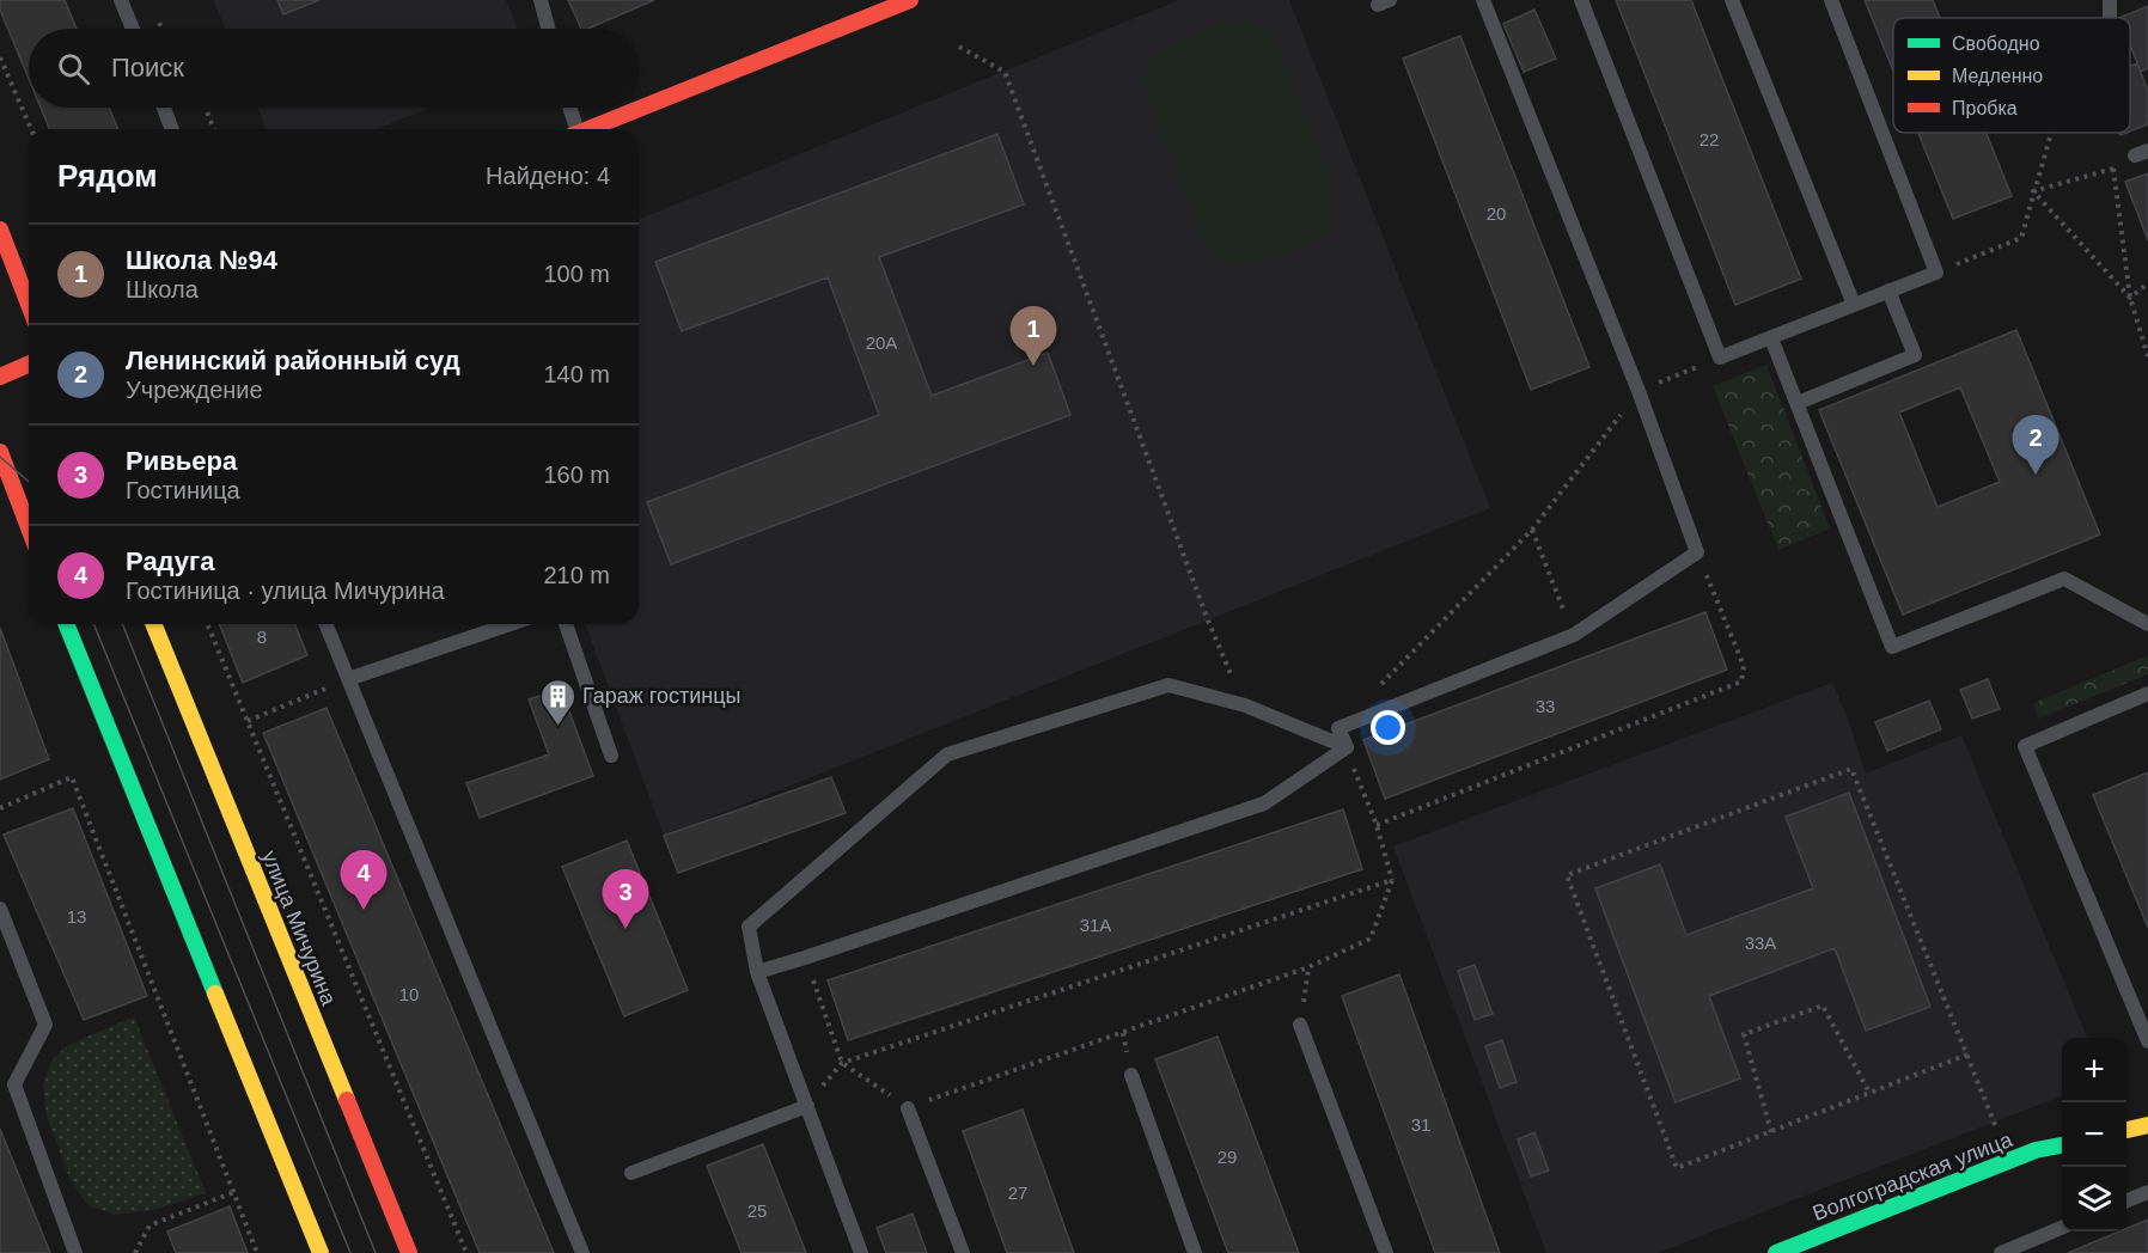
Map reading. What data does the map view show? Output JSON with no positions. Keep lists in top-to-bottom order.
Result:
{
  "streets": {
    "main road": ["улица Мичурина", "Волгоградская улица"]
  },
  "places": {
    "building": ["Гараж гостинцы"]
  },
  "house_numbers": [
    "22",
    "20",
    "20А",
    "8",
    "33",
    "13",
    "31А",
    "33А",
    "10",
    "31",
    "29",
    "27",
    "25"
  ],
  "legend": ["Свободно", "Медленно", "Пробка"],
  "page": {
    "search": "Поиск",
    "heading": ["Рядом", "Найдено: 4"],
    "list": [
      {
        "mark": "1",
        "name": "Школа №94",
        "note": "Школа",
        "value": "100 m"
      },
      {
        "mark": "2",
        "name": "Ленинский районный суд",
        "note": "Учреждение",
        "value": "140 m"
      },
      {
        "mark": "3",
        "name": "Ривьера",
        "note": "Гостиница",
        "value": "160 m"
      },
      {
        "mark": "4",
        "name": "Радуга",
        "note": "Гостиница · улица Мичурина",
        "value": "210 m"
      }
    ],
    "pins": [
      "1",
      "2",
      "4",
      "3"
    ],
    "map_buttons": ["+", "−"]
  }
}
